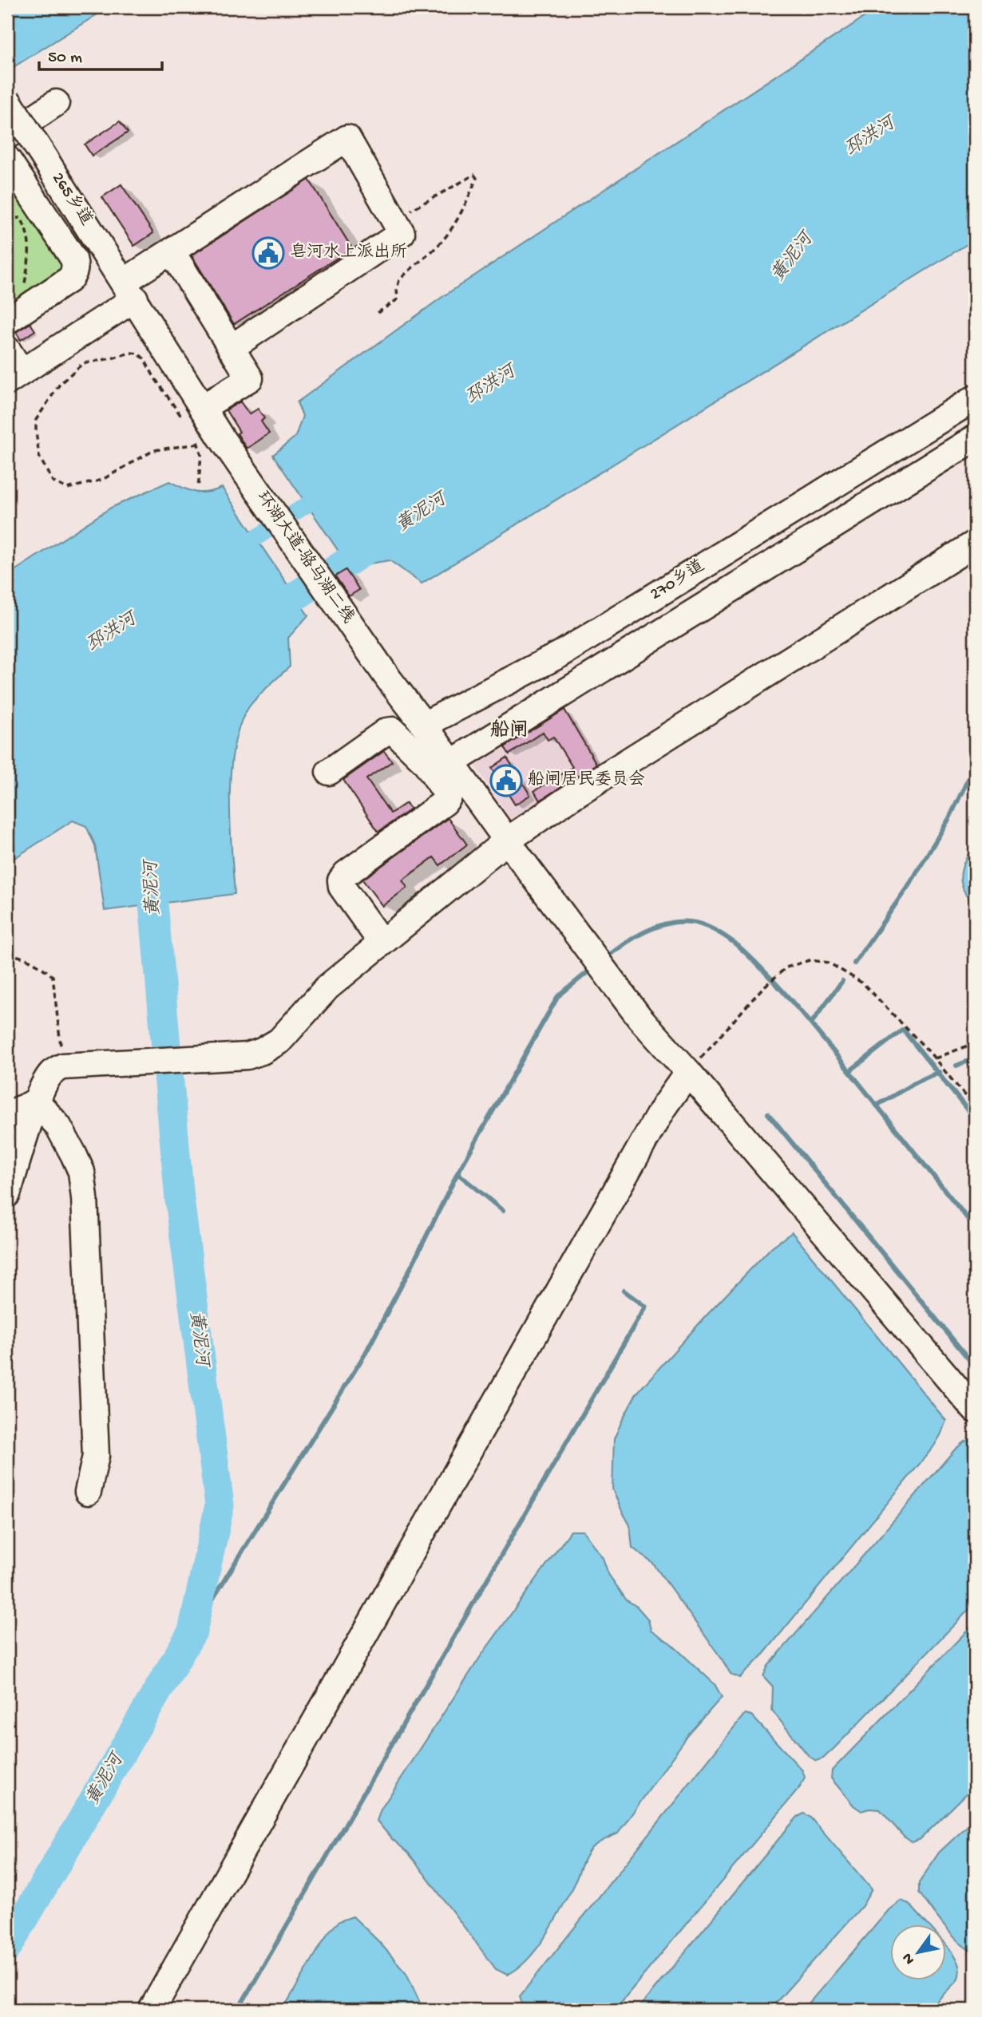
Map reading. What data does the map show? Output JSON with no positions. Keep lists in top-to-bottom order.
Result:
{
  "streets": {
    "street": ["265乡道", "环湖大道-骆马湖二线", "270乡道"]
  },
  "crossings": [
    ["265乡道", "环湖大道-骆马湖二线"],
    ["环湖大道-骆马湖二线", "270乡道"]
  ],
  "districts": ["船闸"],
  "water": ["邳洪河", "黄泥河"],
  "places": {
    "public building": ["皂河水上派出所", "船闸居民委员会"]
  },
  "scale_bar": "50 m",
  "north": "bottom left"
}
